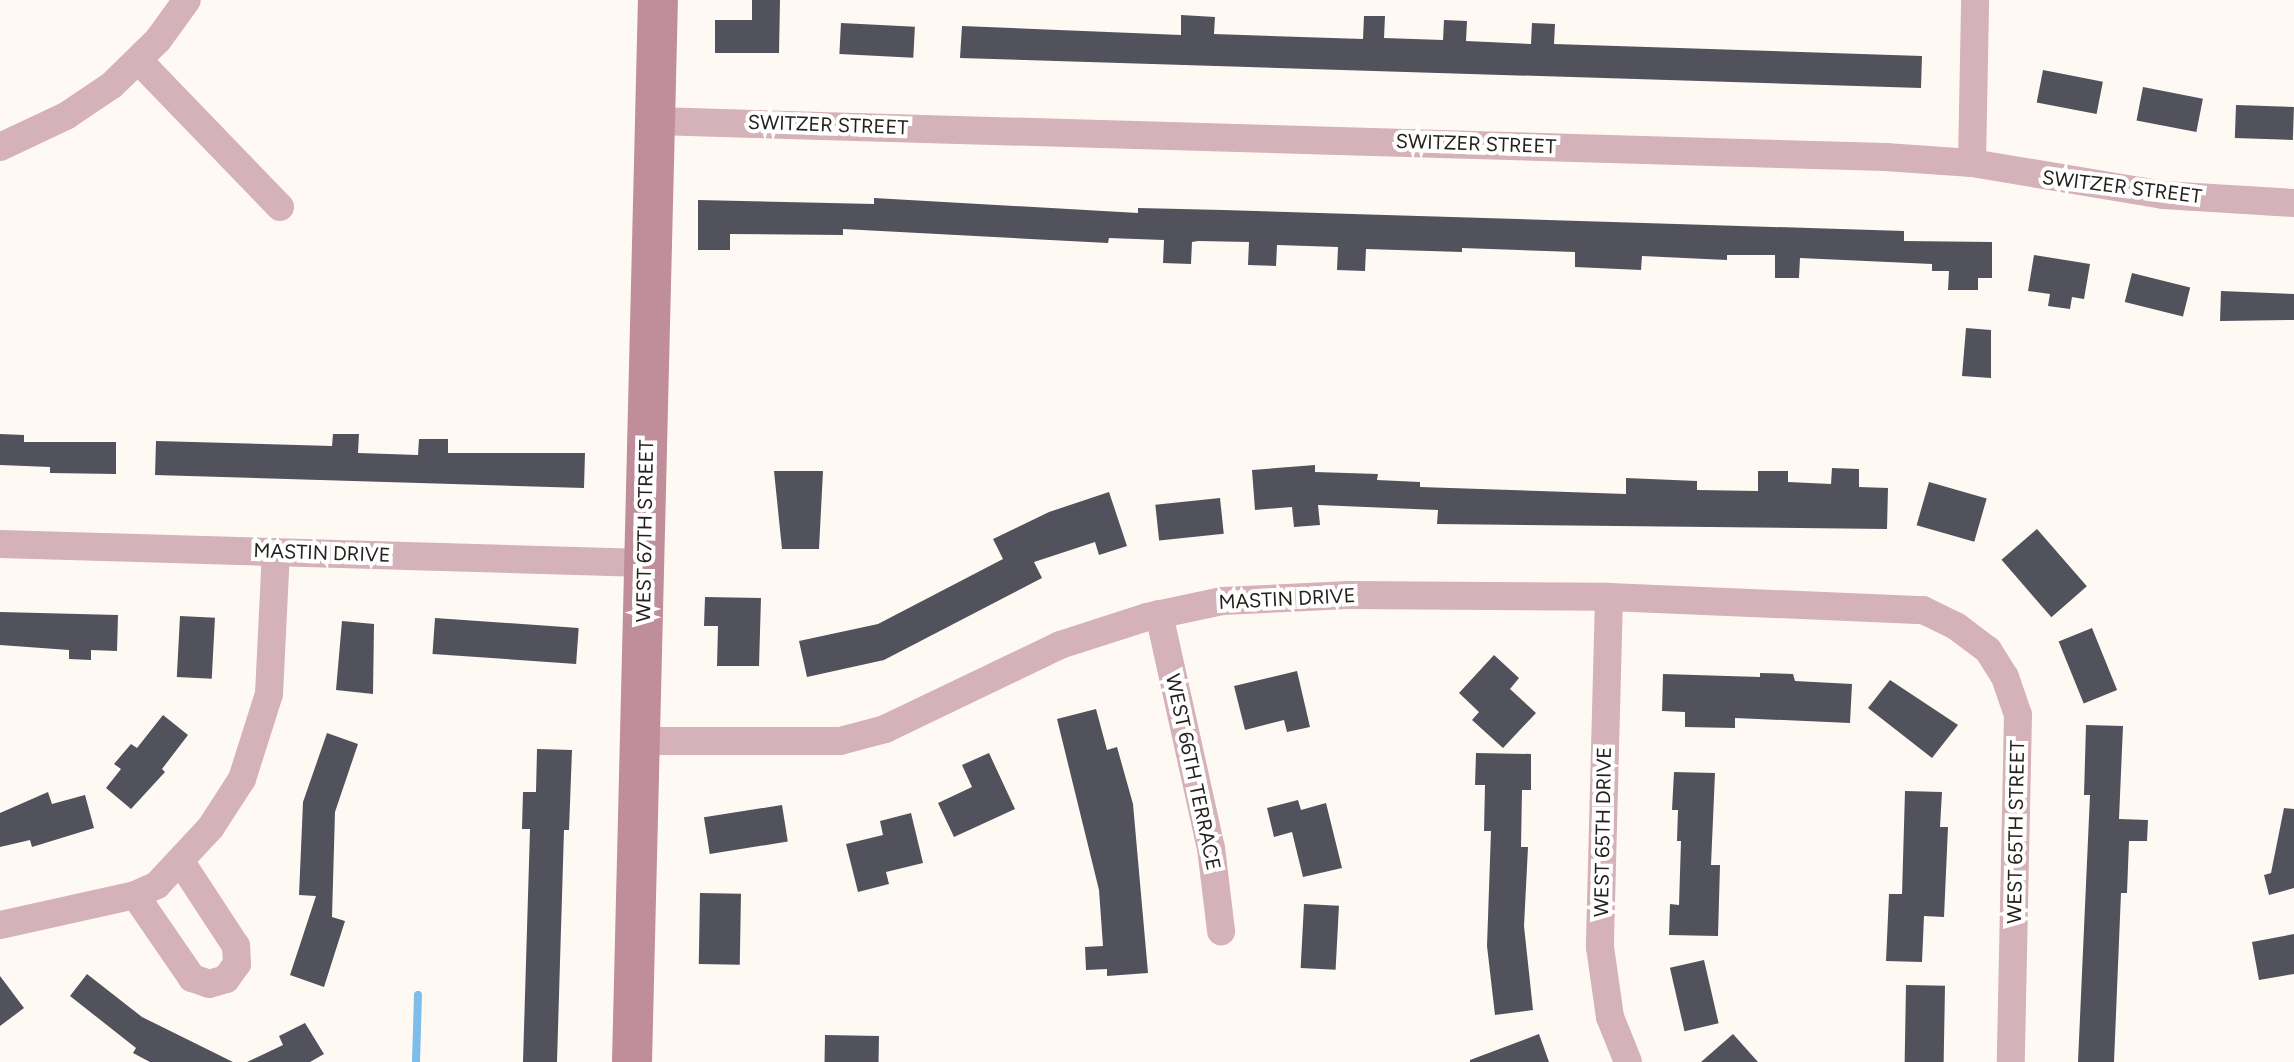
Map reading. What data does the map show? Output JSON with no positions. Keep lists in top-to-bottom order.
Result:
{
  "streets": {
    "street": [
      "SWITZER STREET",
      "WEST 67TH STREET",
      "MASTIN DRIVE",
      "WEST 66TH TERRACE",
      "WEST 65TH DRIVE",
      "WEST 65TH STREET"
    ]
  },
  "crossings": [
    ["SWITZER STREET", "WEST 67TH STREET"],
    ["WEST 67TH STREET", "MASTIN DRIVE"],
    ["MASTIN DRIVE", "WEST 66TH TERRACE"],
    ["MASTIN DRIVE", "WEST 65TH DRIVE"],
    ["MASTIN DRIVE", "WEST 65TH STREET"]
  ]
}
